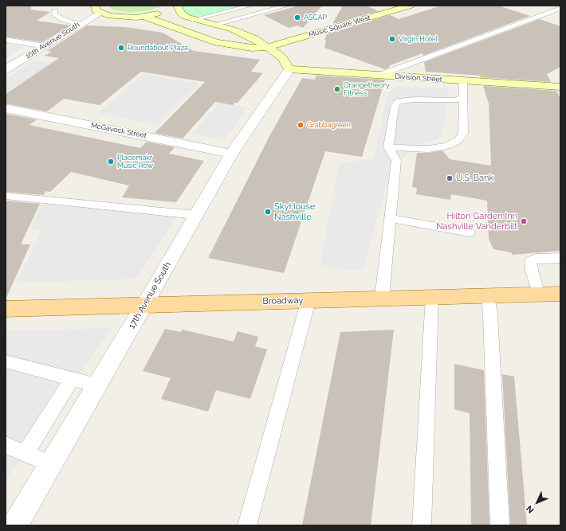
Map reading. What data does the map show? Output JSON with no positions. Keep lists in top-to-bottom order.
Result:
{
  "streets": {
    "main road": ["Music Square West", "Division Street", "Broadway"],
    "street": ["16th Avenue South", "McGavock Street", "17th Avenue South"]
  },
  "crossings": [
    ["Division Street", "17th Avenue South"],
    ["McGavock Street", "17th Avenue South"],
    ["17th Avenue South", "Broadway"]
  ],
  "places": [
    "ASCAP",
    "Virgin Hotel",
    "Roundabout Plaza",
    "Orangetheory Fitness",
    "Grabbagreen",
    "Placemakr Music Row",
    "U.S. Bank",
    "SkyHouse Nashville",
    "Hilton Garden Inn Nashville Vanderbilt"
  ],
  "north": "bottom left"
}
